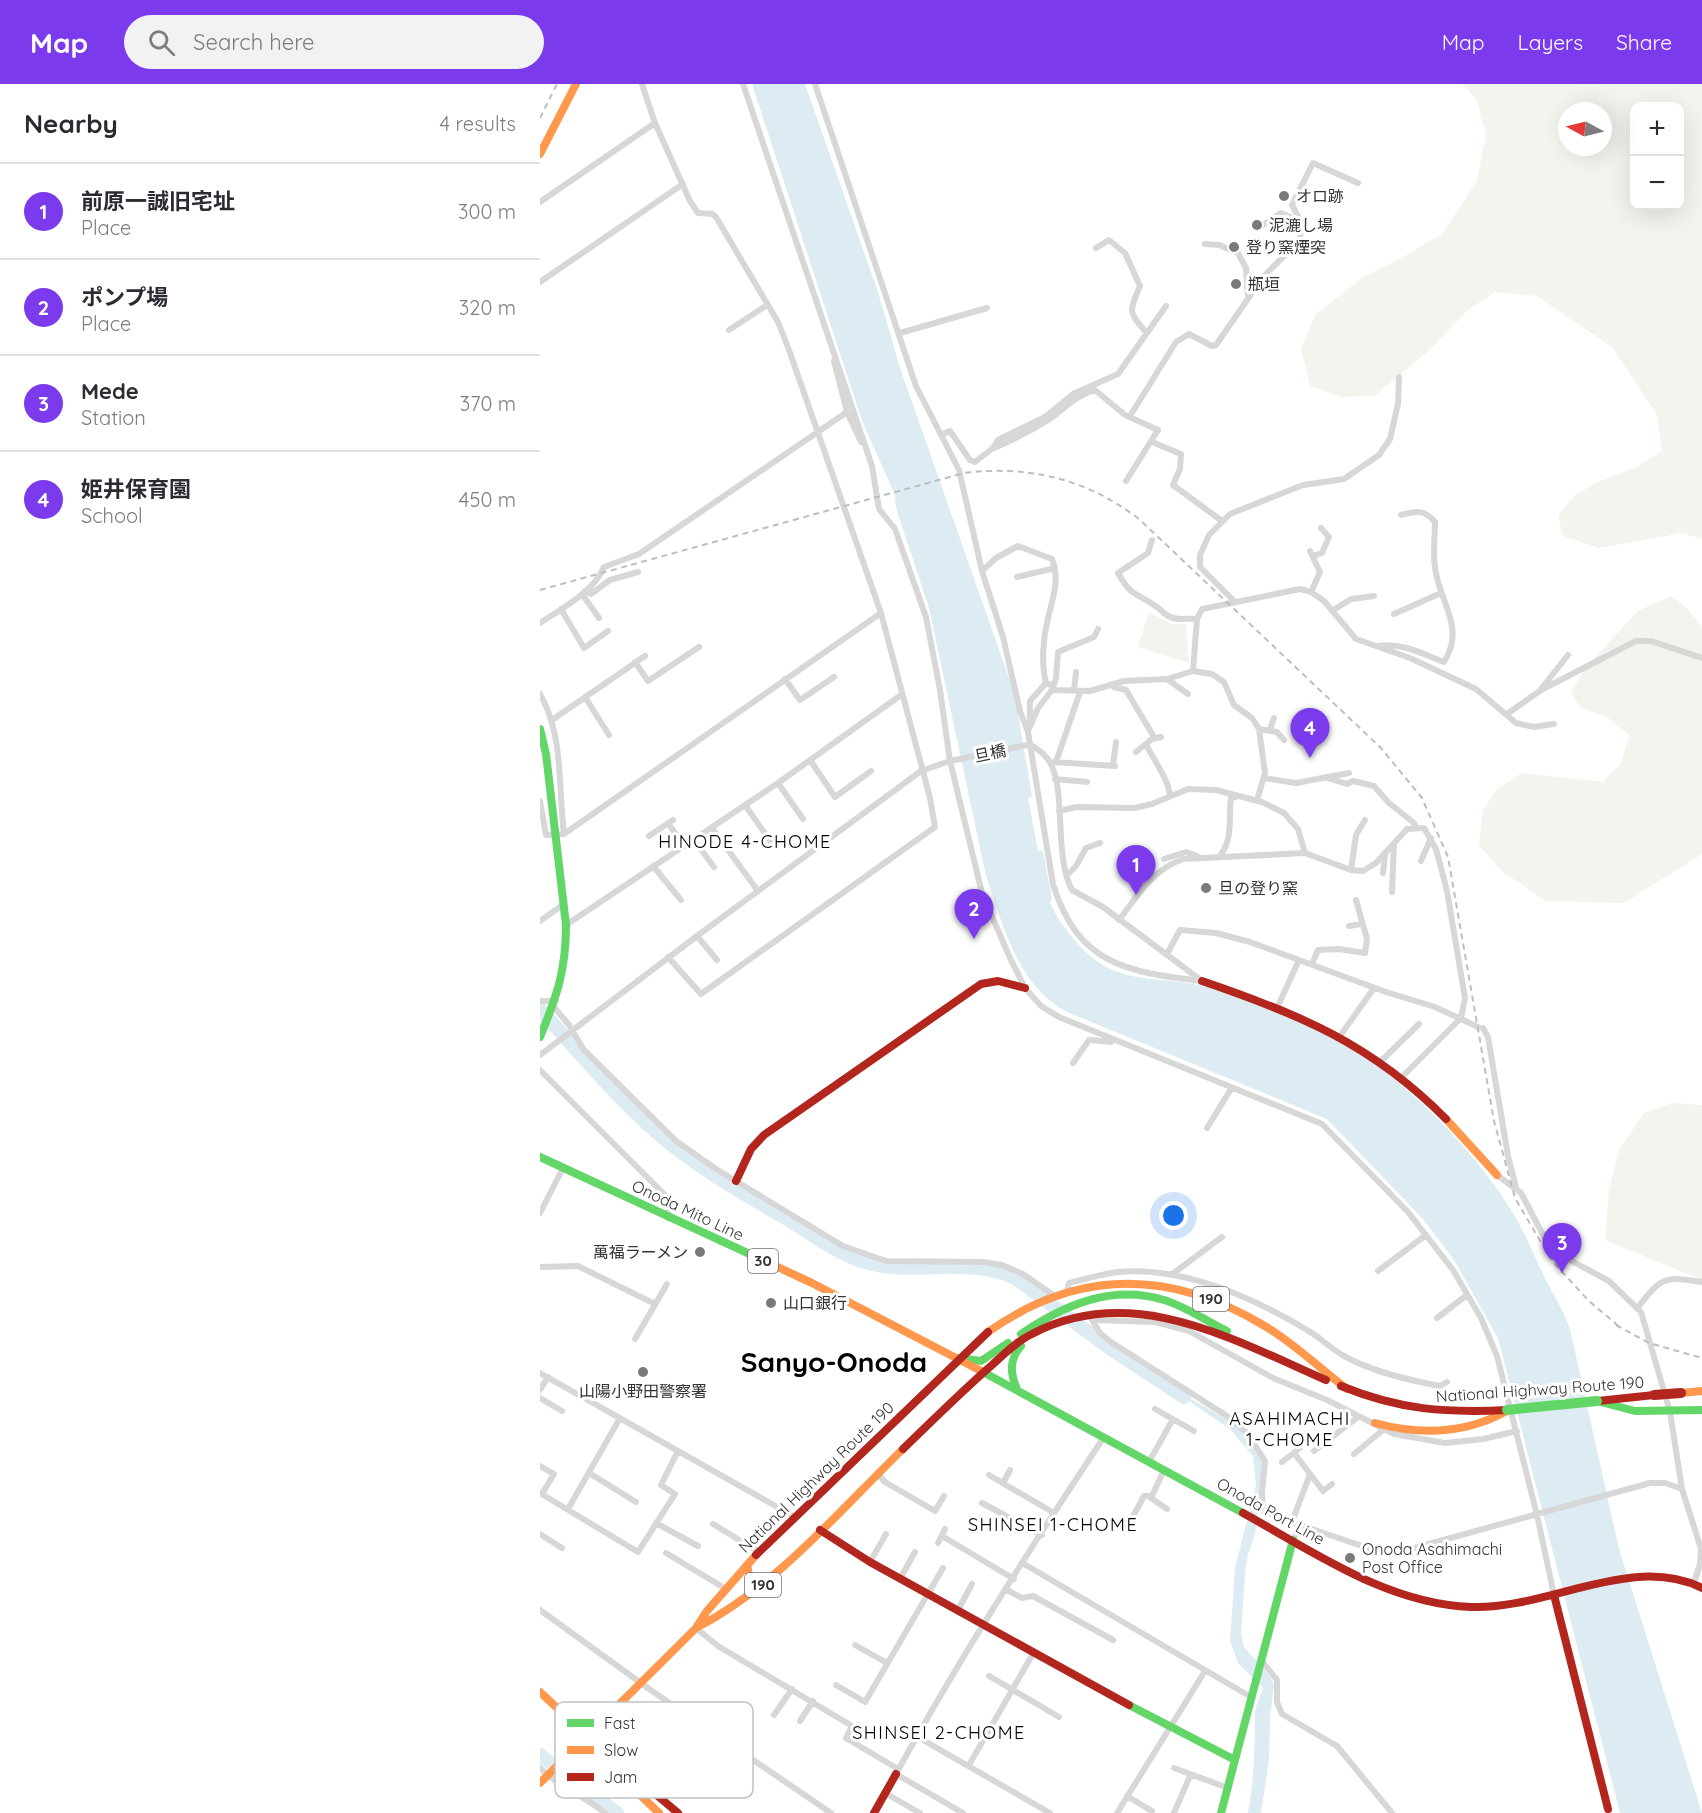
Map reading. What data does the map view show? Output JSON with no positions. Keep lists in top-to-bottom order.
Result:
{
  "streets": {
    "main road": [
      "Onoda Mito Line",
      "30",
      "190",
      "National Highway Route 190",
      "Onoda Port Line"
    ],
    "street": ["旦橋"]
  },
  "crossings": [
    ["Onoda Mito Line", "National Highway Route 190"],
    ["Onoda Mito Line", "Onoda Port Line"],
    ["National Highway Route 190", "Onoda Port Line"]
  ],
  "districts": [
    "HINODE 4-CHOME",
    "Sanyo-Onoda",
    "ASAHIMACHI 1-CHOME",
    "SHINSEI 1-CHOME",
    "SHINSEI 2-CHOME"
  ],
  "places": [
    "オロ跡",
    "泥漉し場",
    "登り窯煙突",
    "瓶垣",
    "旦の登り窯",
    "萬福ラーメン",
    "山口銀行",
    "山陽小野田警察署",
    "Onoda Asahimachi Post Office"
  ],
  "legend": ["Fast", "Slow", "Jam"],
  "north": "left",
  "page": {
    "header": "Map",
    "search": "Search here",
    "nav": ["Map", "Layers", "Share"],
    "heading": ["Nearby", "4 results"],
    "map_buttons": ["+", "−"],
    "list": [
      {
        "mark": "1",
        "name": "前原一誠旧宅址",
        "note": "Place",
        "value": "300 m"
      },
      {
        "mark": "2",
        "name": "ポンプ場",
        "note": "Place",
        "value": "320 m"
      },
      {
        "mark": "3",
        "name": "Mede",
        "note": "Station",
        "value": "370 m"
      },
      {
        "mark": "4",
        "name": "姫井保育園",
        "note": "School",
        "value": "450 m"
      }
    ],
    "pins": [
      "4",
      "1",
      "2",
      "3"
    ]
  }
}
